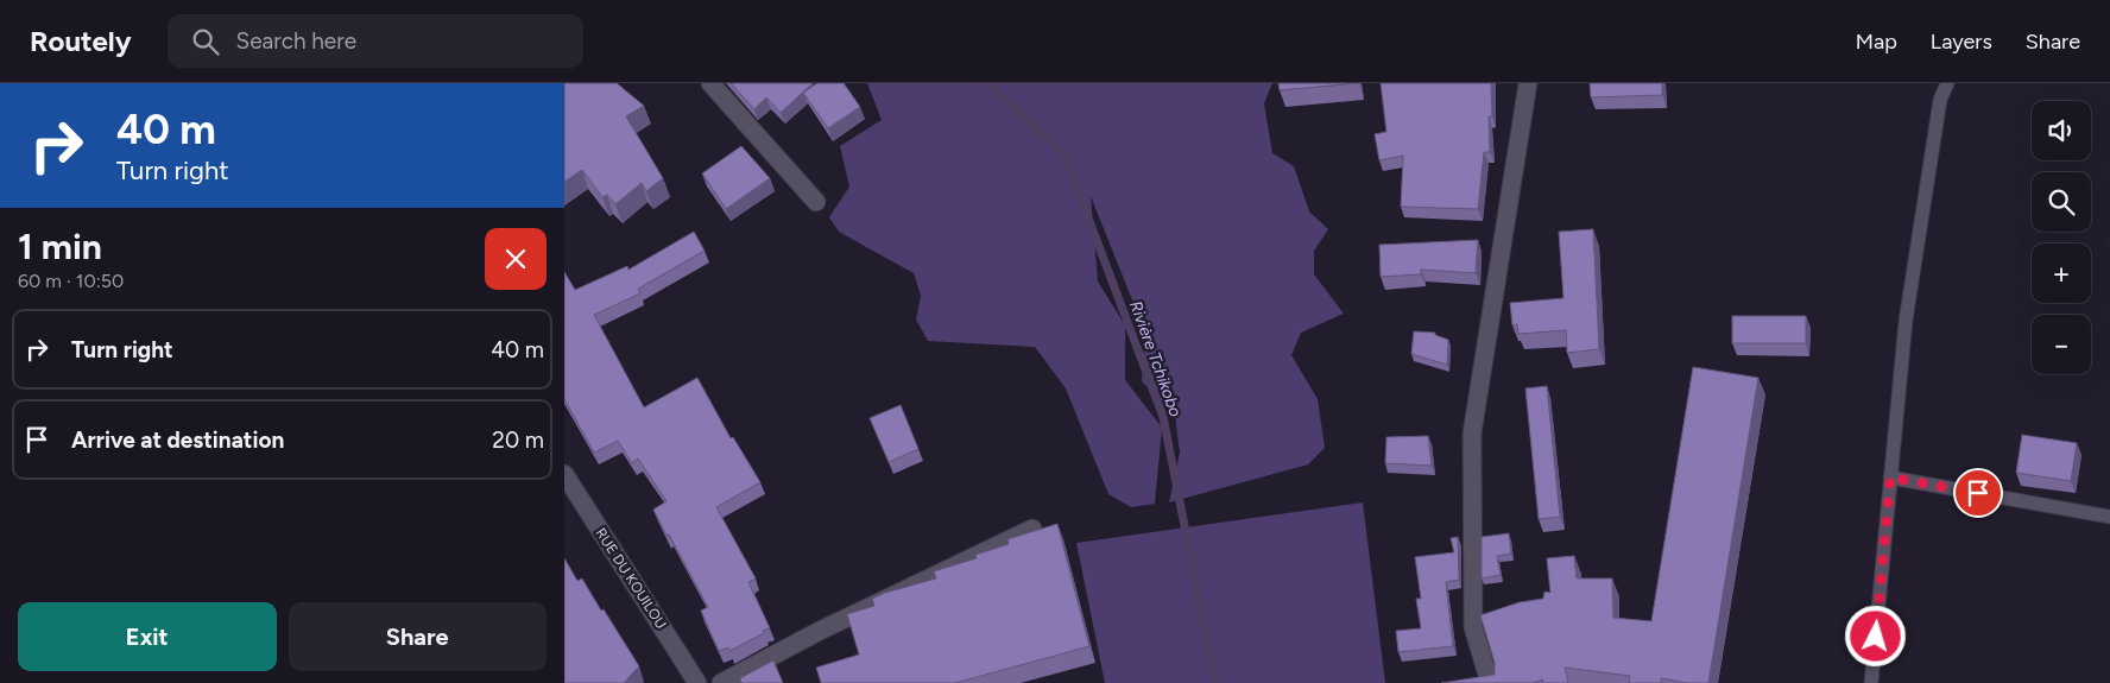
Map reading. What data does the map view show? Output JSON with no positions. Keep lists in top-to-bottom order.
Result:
{
  "streets": {
    "street": ["RUE DU KOUILOU"]
  },
  "water": ["Rivière Tchikobo"],
  "page": {
    "header": "Routely",
    "search": "Search here",
    "nav": ["Map", "Layers", "Share"],
    "turn": ["40 m", "Turn right"],
    "map_buttons": ["+", "−"],
    "heading": ["1 min", "60 m · 10:50"],
    "list": [
      {
        "name": "Turn right",
        "value": "40 m"
      },
      {
        "name": "Arrive at destination",
        "value": "20 m"
      }
    ],
    "buttons": ["Exit", "Share"]
  }
}
